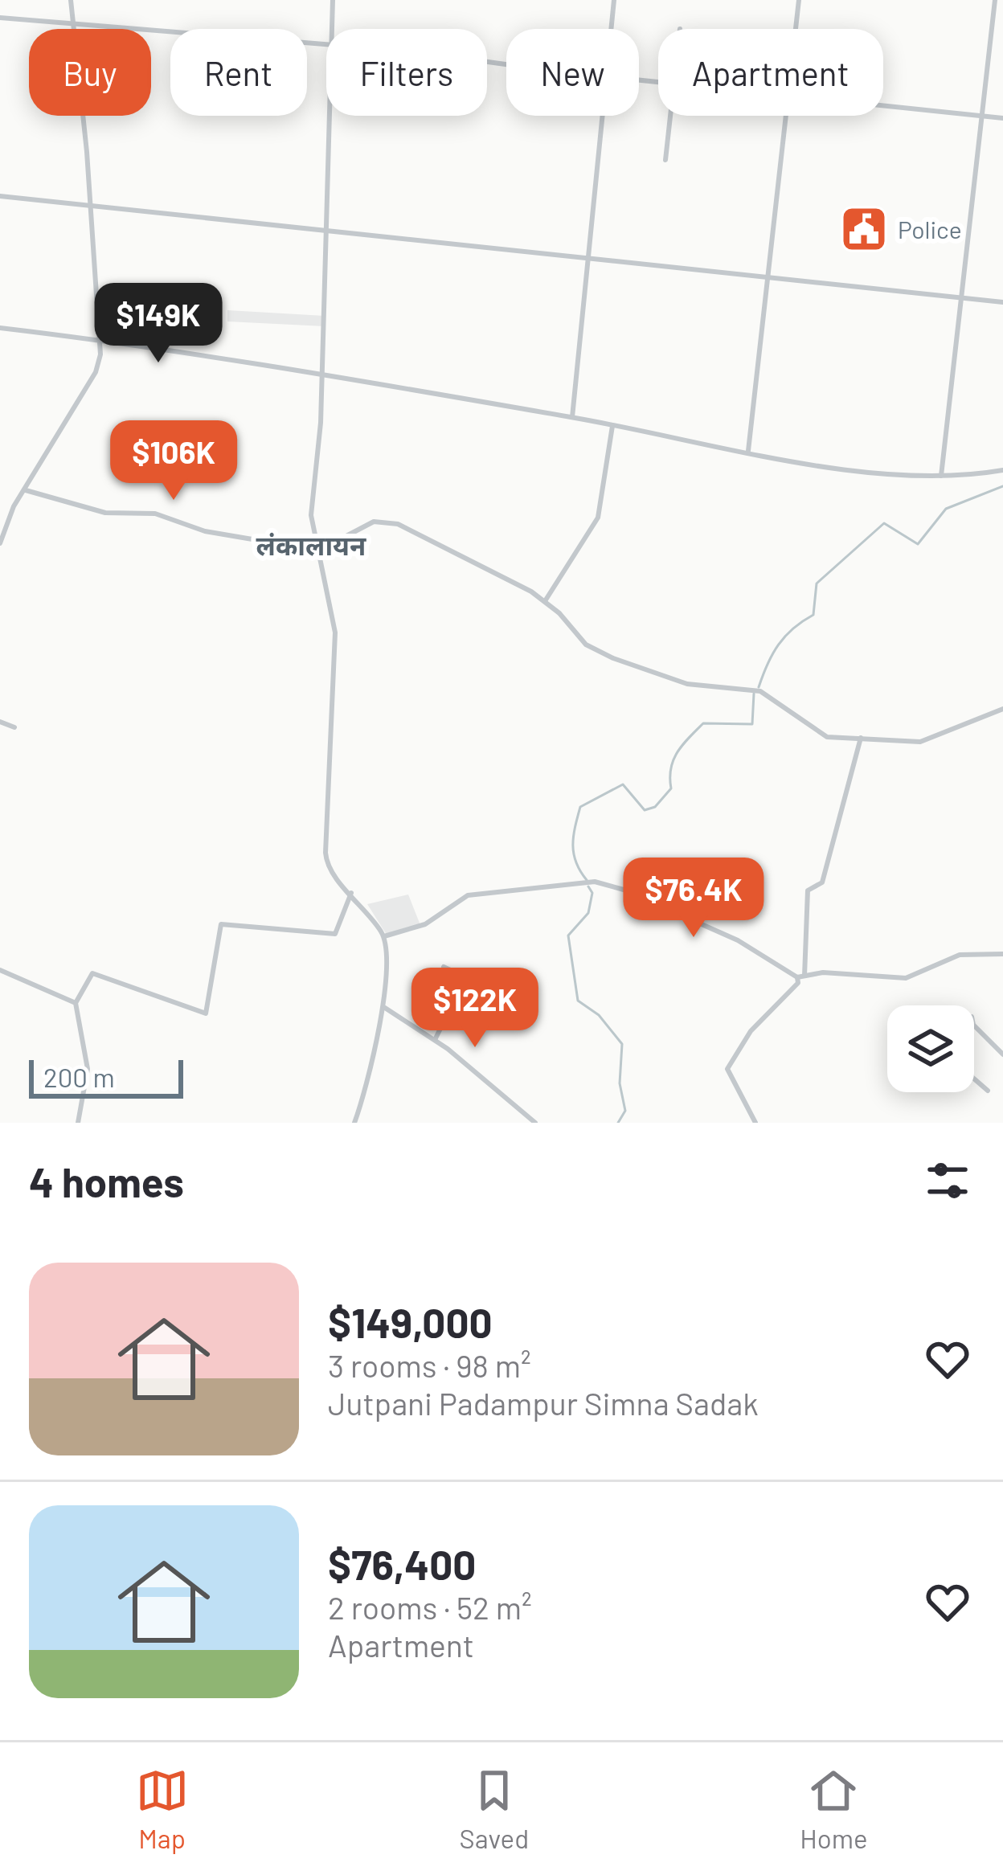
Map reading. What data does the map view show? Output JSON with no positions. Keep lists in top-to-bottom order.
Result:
{
  "districts": ["लंकालायन"],
  "places": {
    "public building": ["Police"]
  },
  "scale_bar": "200 m",
  "page": {
    "chip": [
      "Buy",
      "Rent",
      "Filters",
      "New",
      "Apartment"
    ],
    "price": [
      "$149K",
      "$106K",
      "$76.4K",
      "$122K"
    ],
    "scale": "200 m",
    "heading": "4 homes",
    "list": [
      {
        "name": "$149,000",
        "note": "3 rooms · 98 m² · Jutpani Padampur Simna Sadak"
      },
      {
        "name": "$76,400",
        "note": "2 rooms · 52 m² · Apartment"
      }
    ],
    "tabs": ["Map", "Saved", "Home"]
  }
}
